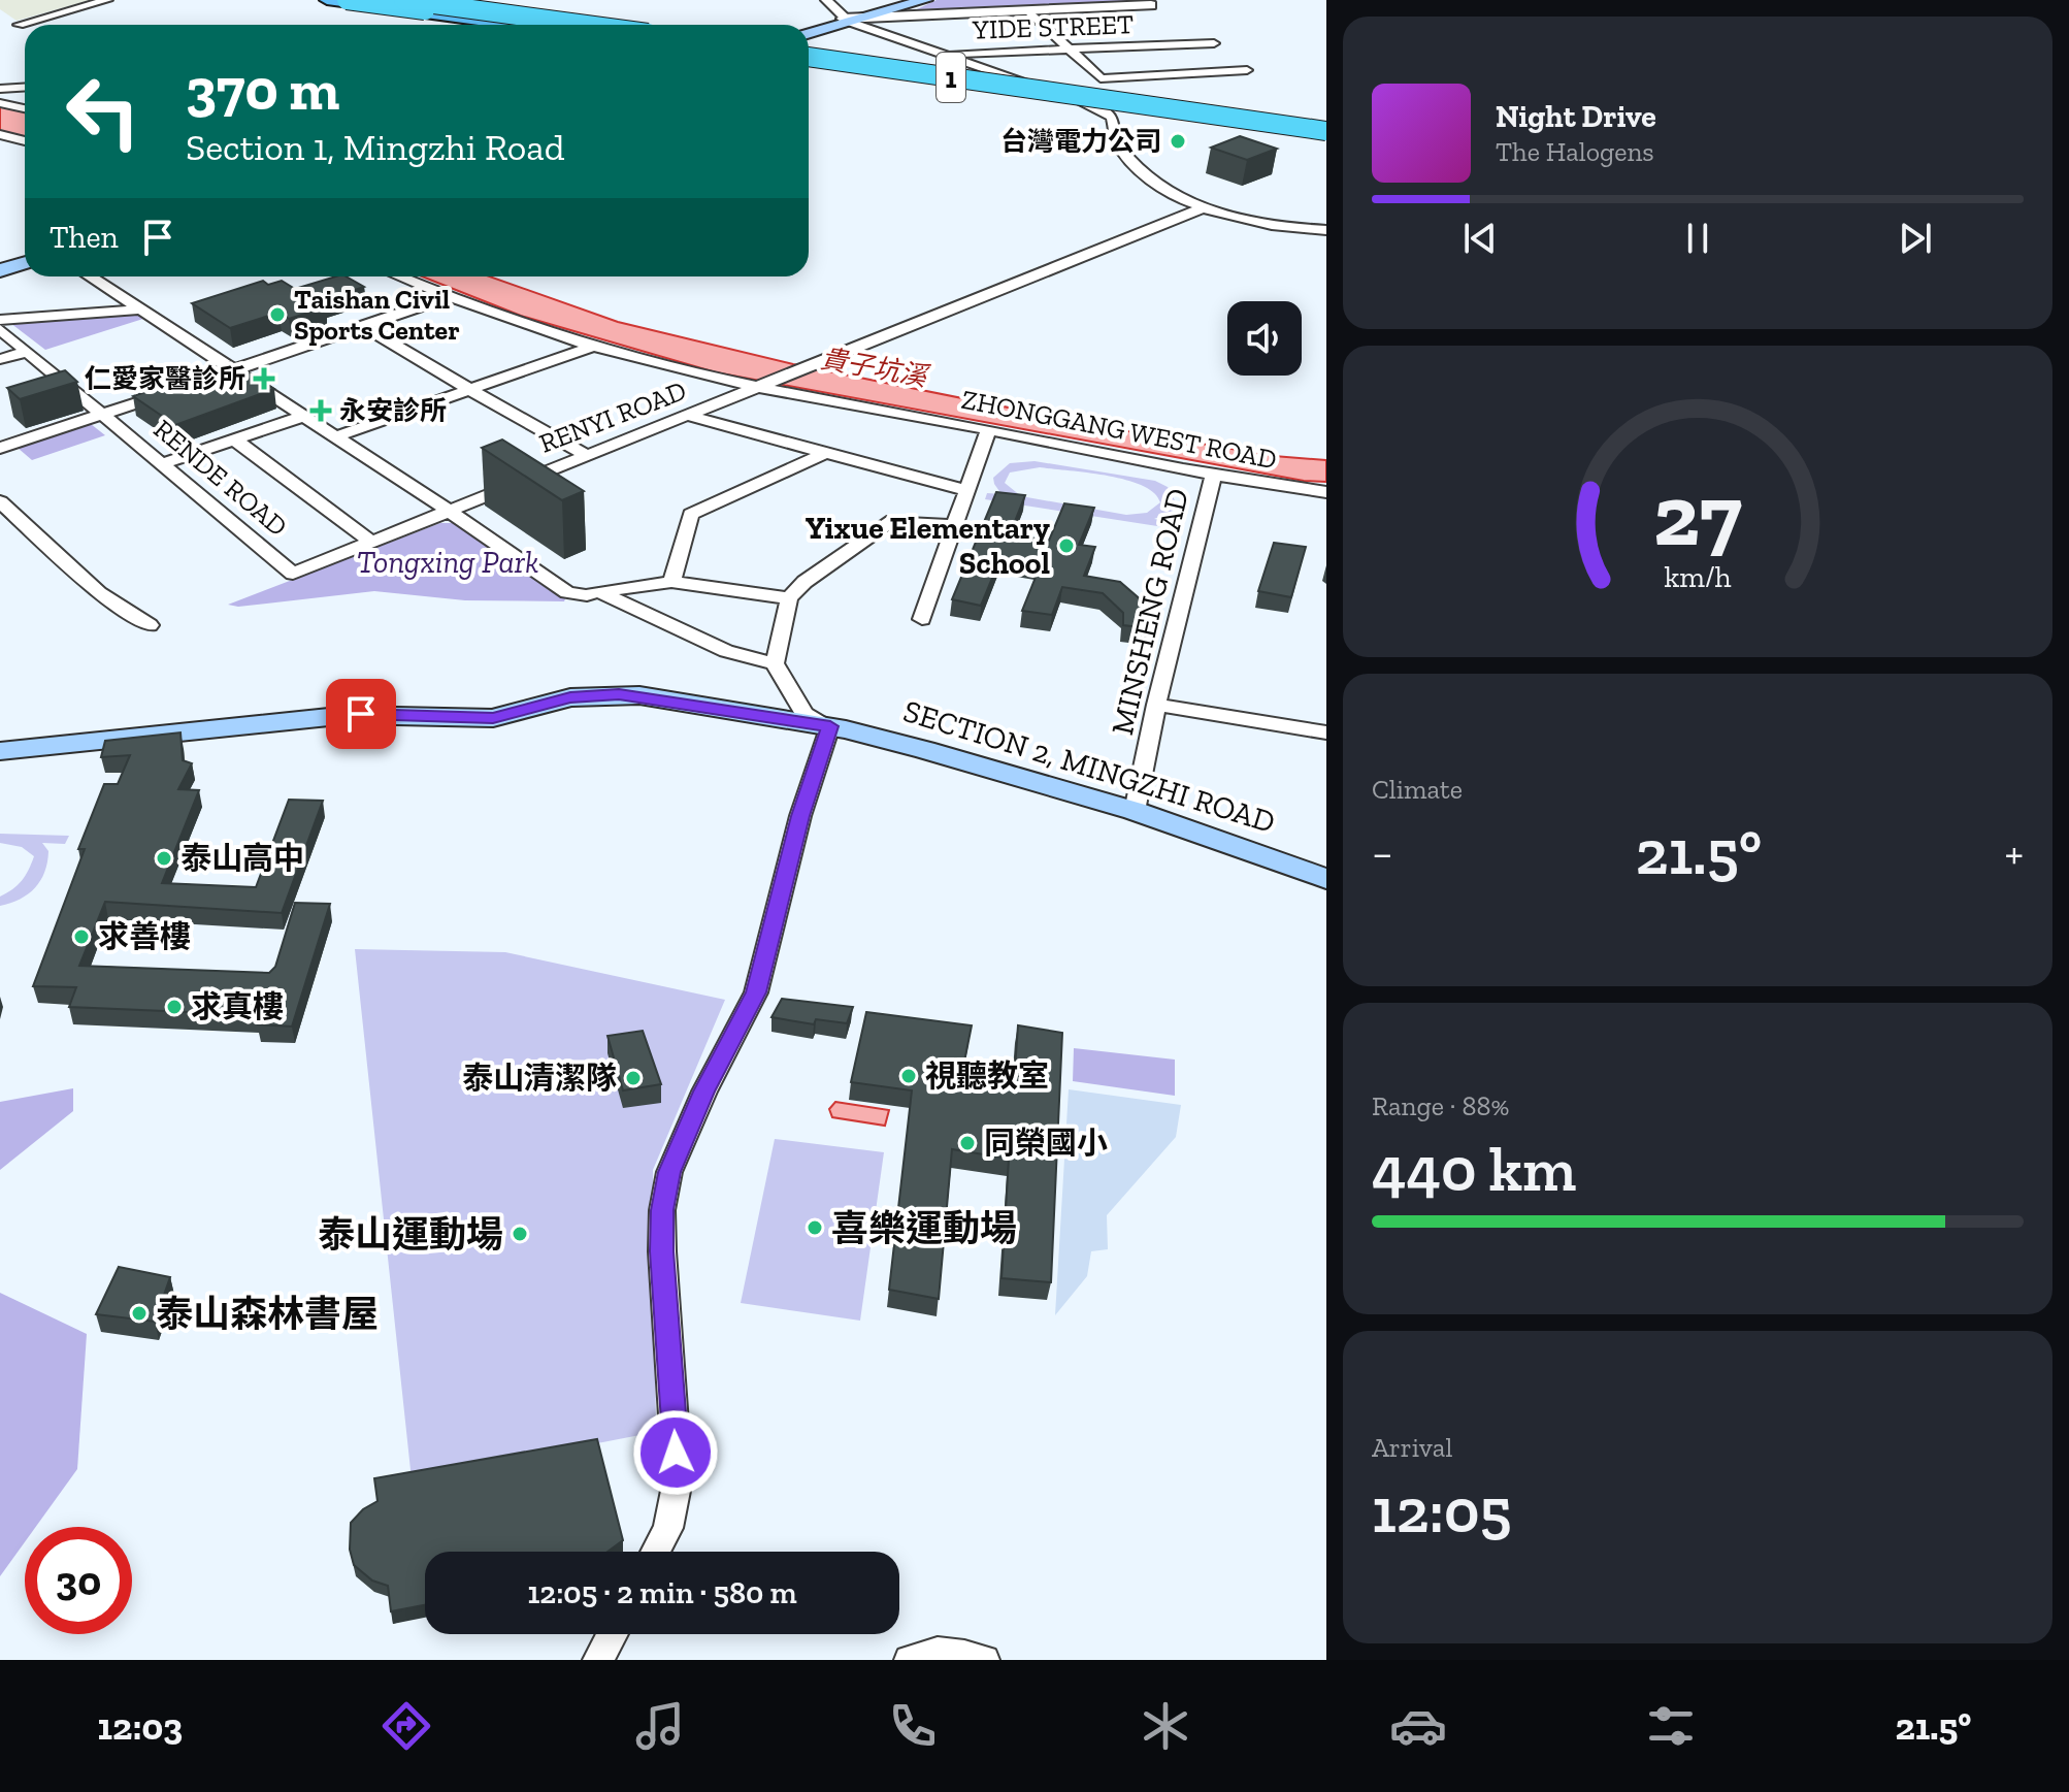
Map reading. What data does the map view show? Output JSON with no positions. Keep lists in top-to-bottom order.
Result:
{
  "streets": {
    "highway": ["1"],
    "main road": ["SECTION 2, MINGZHI ROAD"],
    "street": [
      "YIDE STREET",
      "RENYI ROAD",
      "ZHONGGANG WEST ROAD",
      "RENDE ROAD",
      "MINSHENG ROAD"
    ]
  },
  "crossings": [
    ["RENYI ROAD", "ZHONGGANG WEST ROAD"],
    ["RENYI ROAD", "RENDE ROAD"],
    ["ZHONGGANG WEST ROAD", "MINSHENG ROAD"],
    ["MINSHENG ROAD", "SECTION 2, MINGZHI ROAD"]
  ],
  "water": ["貴子坑溪"],
  "parks": ["Tongxing Park"],
  "places": {
    "other": [
      "台灣電力公司",
      "Taishan Civil Sports Center",
      "Yixue Elementary School",
      "泰山高中",
      "求善樓",
      "求真樓",
      "視聽教室",
      "泰山清潔隊",
      "同榮國小",
      "喜樂運動場",
      "泰山運動場",
      "泰山森林書屋"
    ],
    "health": ["仁愛家醫診所", "永安診所"]
  },
  "page": {
    "turn": ["370 m", "Section 1, Mingzhi Road"],
    "song": ["Night Drive", "The Halogens"],
    "then": "Then",
    "tile": [
      "Climate",
      ["Range · 88%", "440 km"],
      ["Arrival", "12:05"]
    ],
    "heat": ["−", "21.5°", "+"],
    "limit": "30",
    "trip": "12:05 · 2 min · 580 m",
    "tabs": ["12:03", "21.5°"],
    "gauge": ["27", "km/h"]
  }
}
